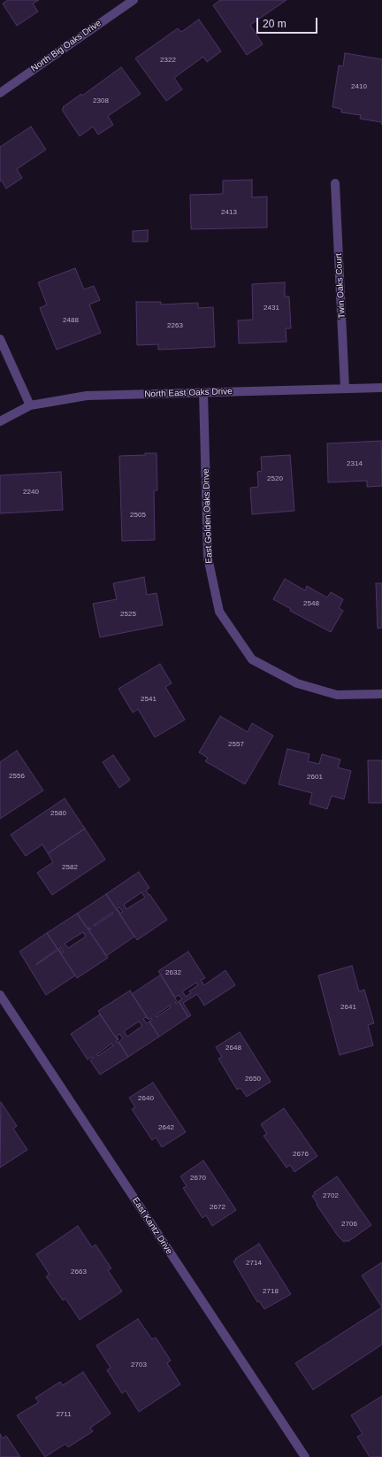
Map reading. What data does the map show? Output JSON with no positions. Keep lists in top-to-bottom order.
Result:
{
  "streets": {
    "street": [
      "North Big Oaks Drive",
      "Twin Oaks Court",
      "North East Oaks Drive",
      "East Golden Oaks Drive",
      "East Kantz Drive"
    ]
  },
  "crossings": [
    ["Twin Oaks Court", "North East Oaks Drive"],
    ["North East Oaks Drive", "East Golden Oaks Drive"]
  ],
  "house_numbers": [
    "2322",
    "2410",
    "2308",
    "2413",
    "2431",
    "2488",
    "2263",
    "2314",
    "2520",
    "2240",
    "2505",
    "2548",
    "2525",
    "2541",
    "2557",
    "2556",
    "2601",
    "2580",
    "2582",
    "2632",
    "2641",
    "2648",
    "2650",
    "2640",
    "2642",
    "2676",
    "2670",
    "2702",
    "2672",
    "2706",
    "2714",
    "2663",
    "2718",
    "2703",
    "2711"
  ],
  "scale_bar": "20 m"
}
